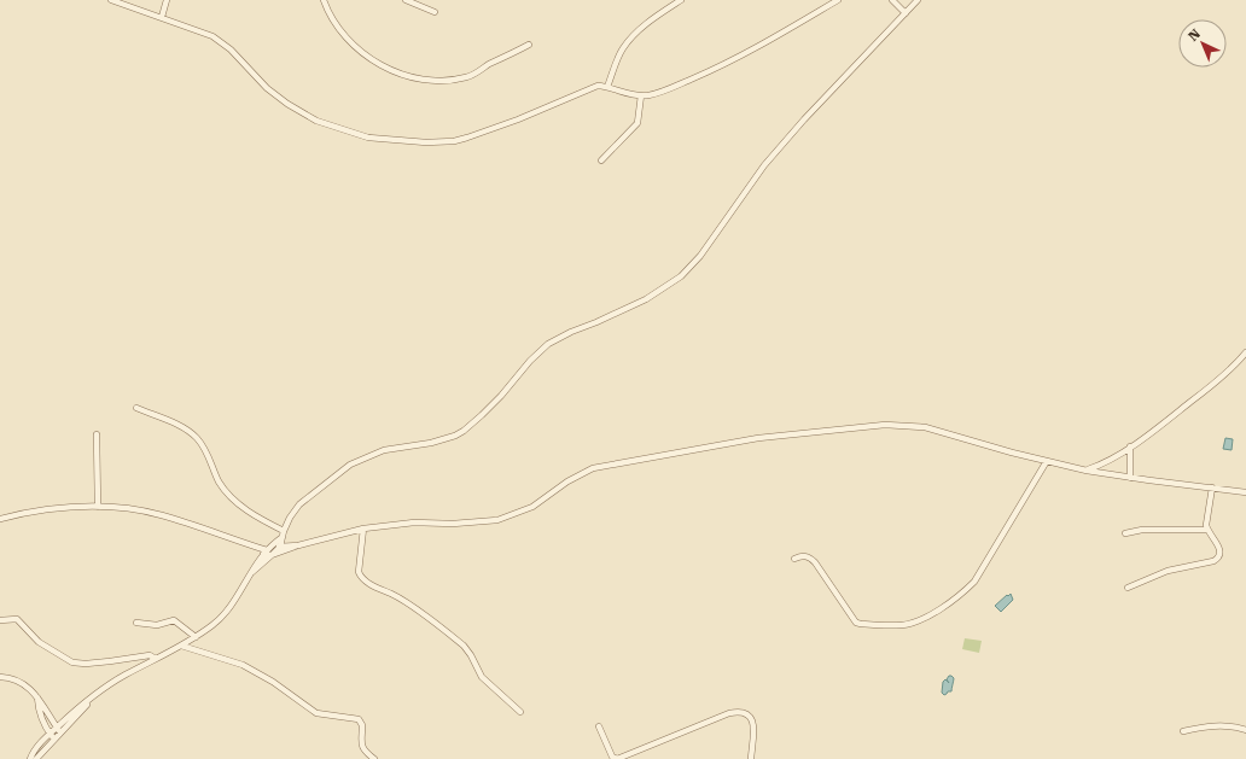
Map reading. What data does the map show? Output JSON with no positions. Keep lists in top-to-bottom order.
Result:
{
  "north": "top left"
}
